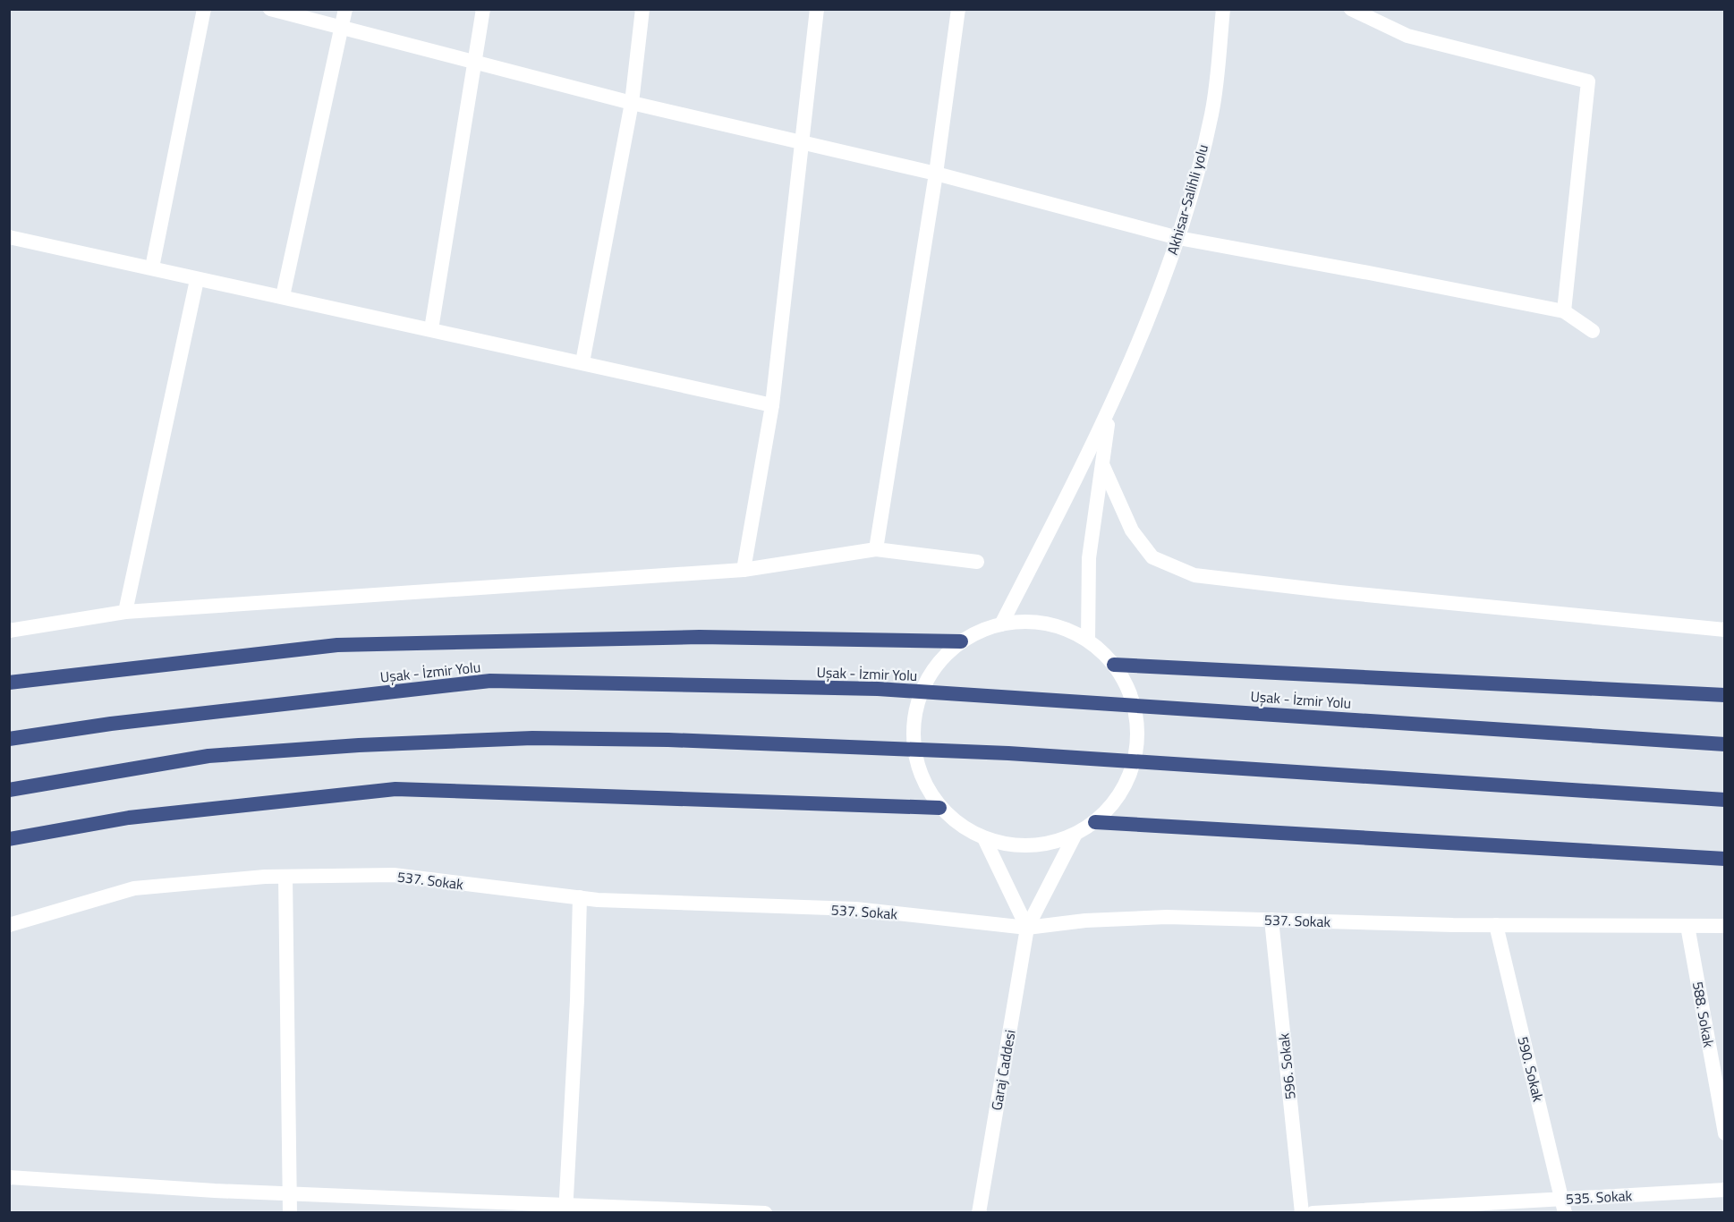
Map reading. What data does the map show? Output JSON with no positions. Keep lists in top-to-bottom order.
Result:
{
  "streets": {
    "highway": ["Uşak - İzmir Yolu"],
    "street": [
      "Akhisar-Salihli yolu",
      "537. Sokak",
      "588. Sokak",
      "596. Sokak",
      "590. Sokak",
      "Garaj Caddesi",
      "535. Sokak"
    ]
  },
  "crossings": [
    ["537. Sokak", "588. Sokak"],
    ["537. Sokak", "596. Sokak"],
    ["537. Sokak", "590. Sokak"],
    ["537. Sokak", "Garaj Caddesi"],
    ["590. Sokak", "535. Sokak"]
  ]
}
